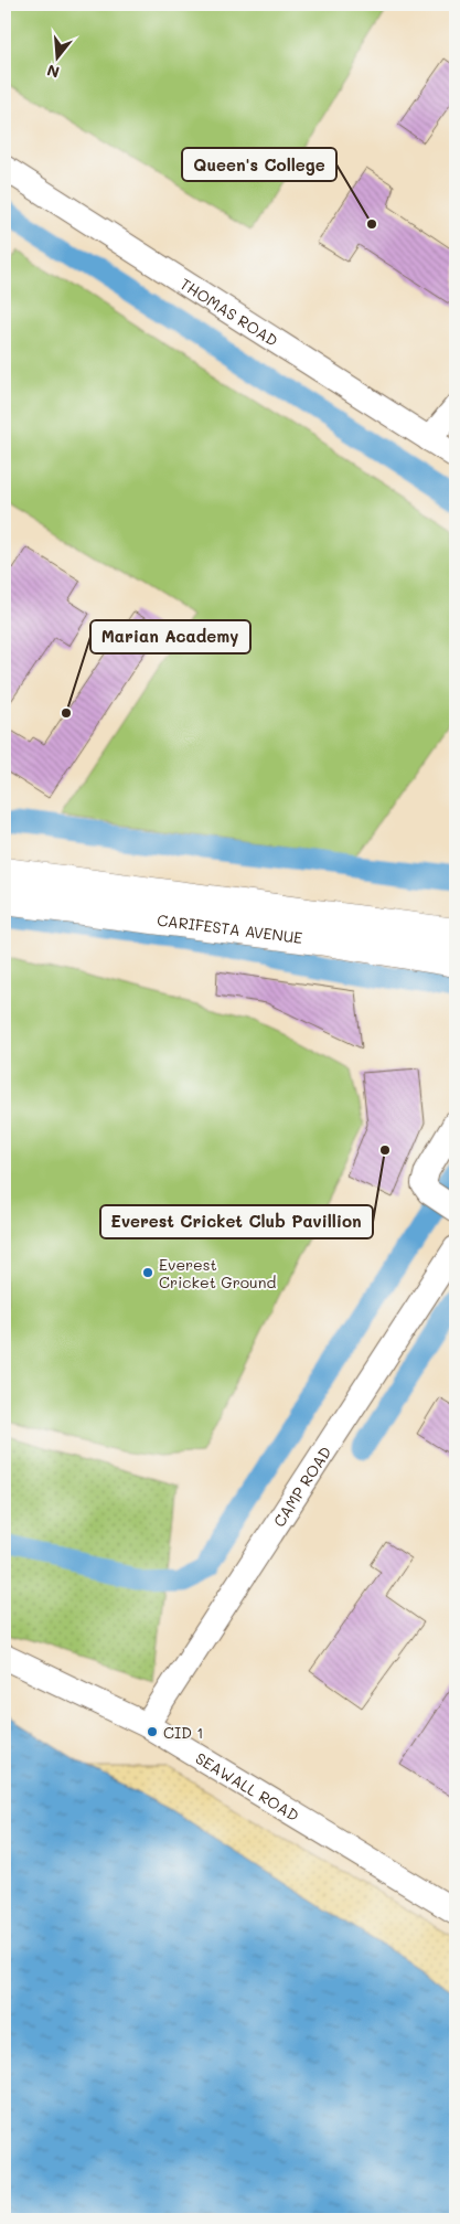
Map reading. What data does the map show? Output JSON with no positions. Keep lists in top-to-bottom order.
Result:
{
  "streets": {
    "main road": ["CARIFESTA AVENUE"],
    "street": ["THOMAS ROAD", "CAMP ROAD", "SEAWALL ROAD"]
  },
  "crossings": [
    ["CAMP ROAD", "SEAWALL ROAD"]
  ],
  "places": [
    "Queen's College",
    "Marian Academy",
    "Everest Cricket Club Pavillion",
    "Everest Cricket Ground",
    "CID 1"
  ],
  "north": "bottom"
}
